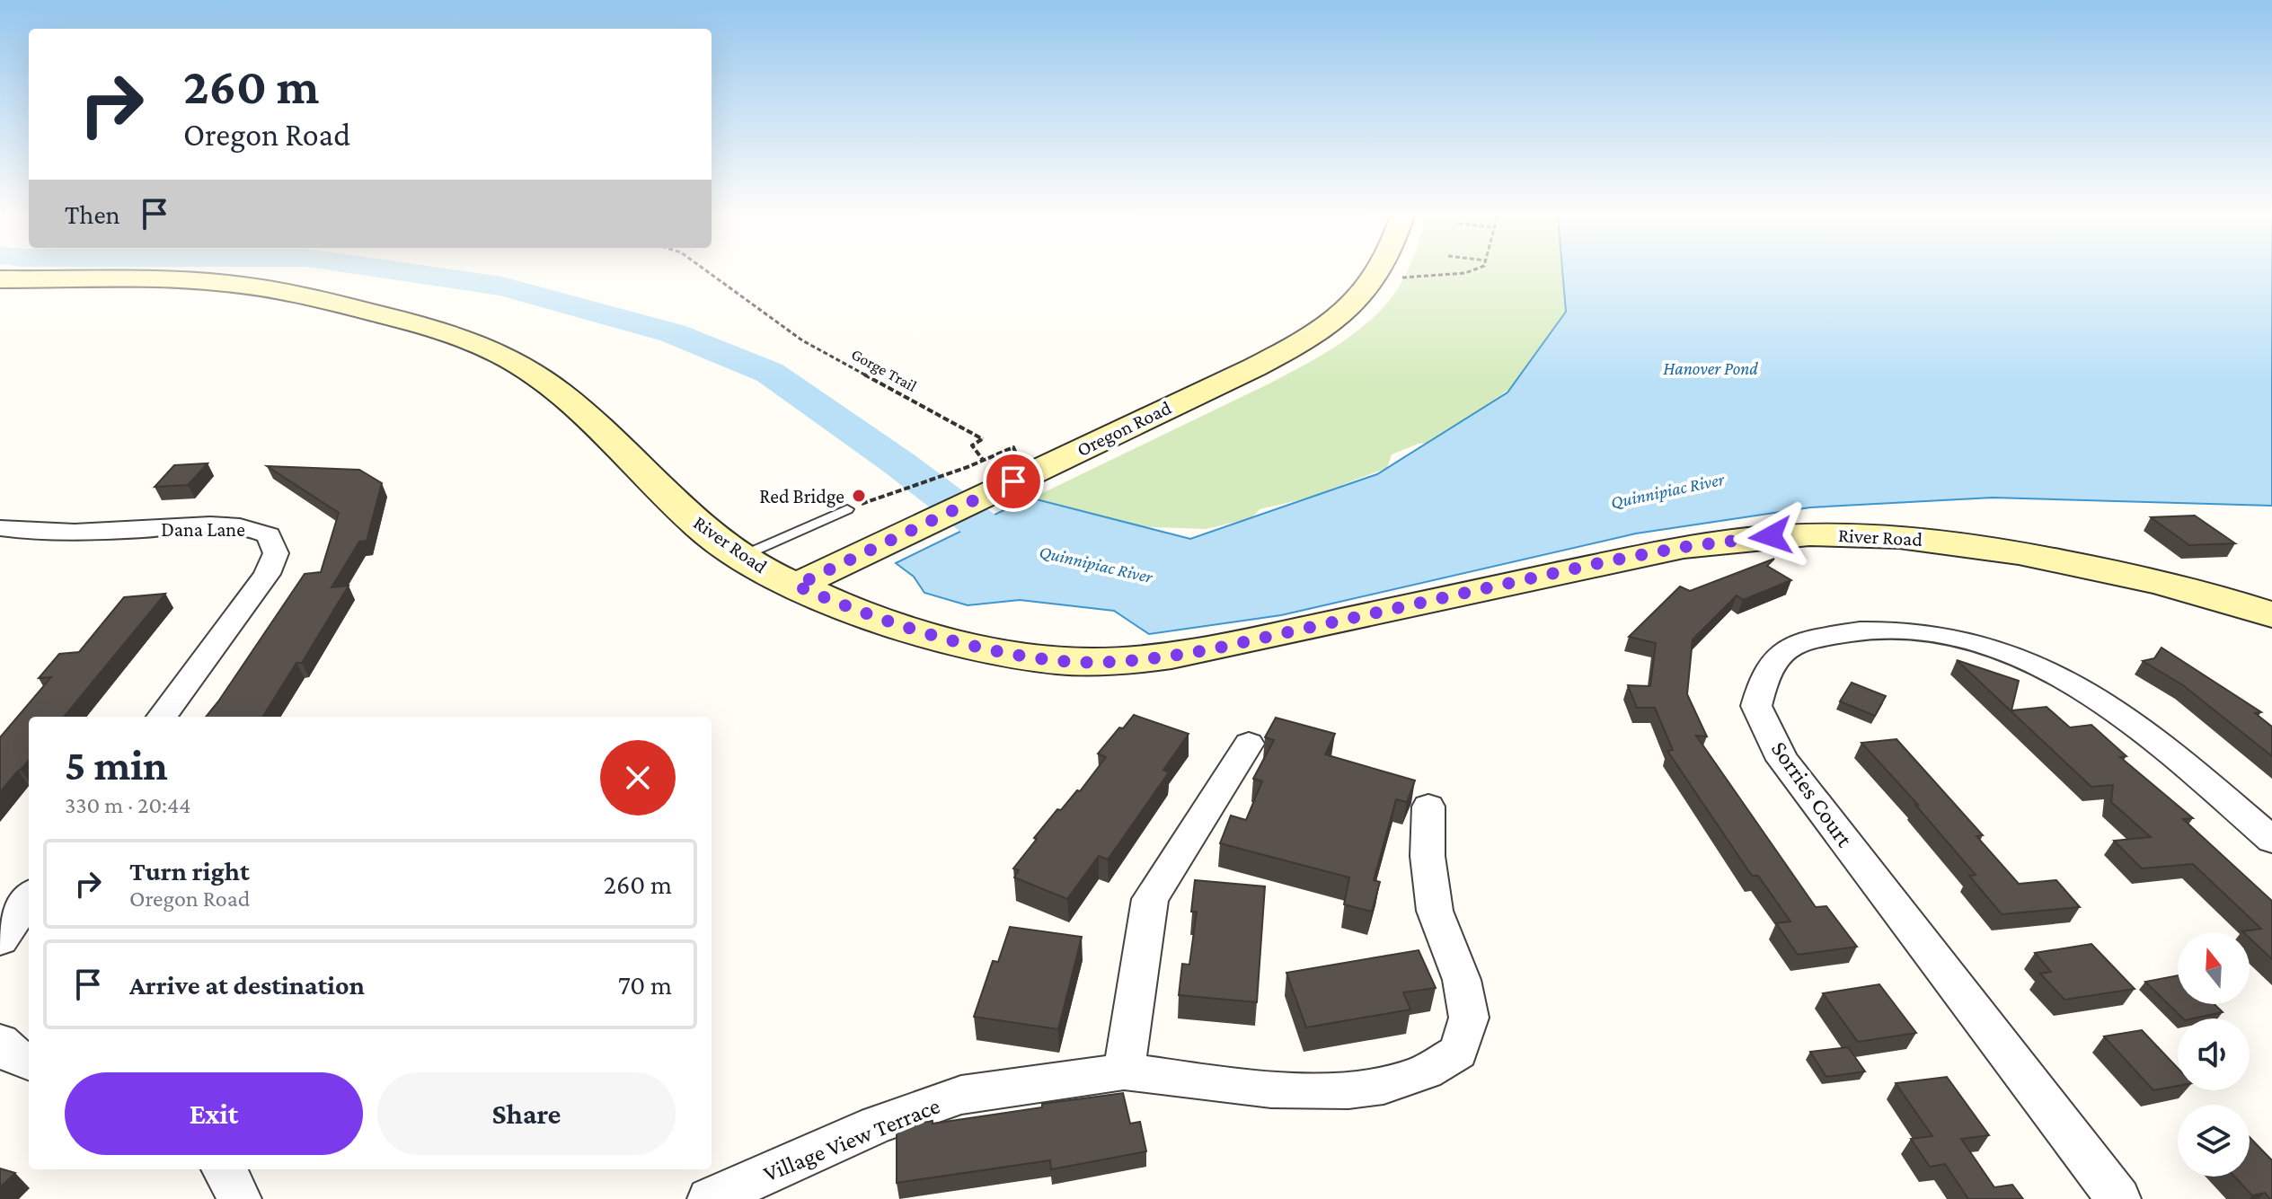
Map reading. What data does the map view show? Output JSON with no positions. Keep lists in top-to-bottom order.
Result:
{
  "streets": {
    "main road": ["Oregon Road", "River Road"],
    "street": ["Dana Lane", "Sorries Court", "Village View Terrace"],
    "path": ["Gorge Trail"]
  },
  "crossings": [
    ["Oregon Road", "River Road"]
  ],
  "water": ["Hanover Pond", "Quinnipiac River"],
  "places": ["Red Bridge"],
  "north": "top",
  "page": {
    "turn": ["260 m", "Oregon Road"],
    "then": "Then",
    "heading": ["5 min", "330 m · 20:44"],
    "list": [
      {
        "name": "Turn right",
        "note": "Oregon Road",
        "value": "260 m"
      },
      {
        "name": "Arrive at destination",
        "value": "70 m"
      }
    ],
    "buttons": ["Exit", "Share"]
  }
}
